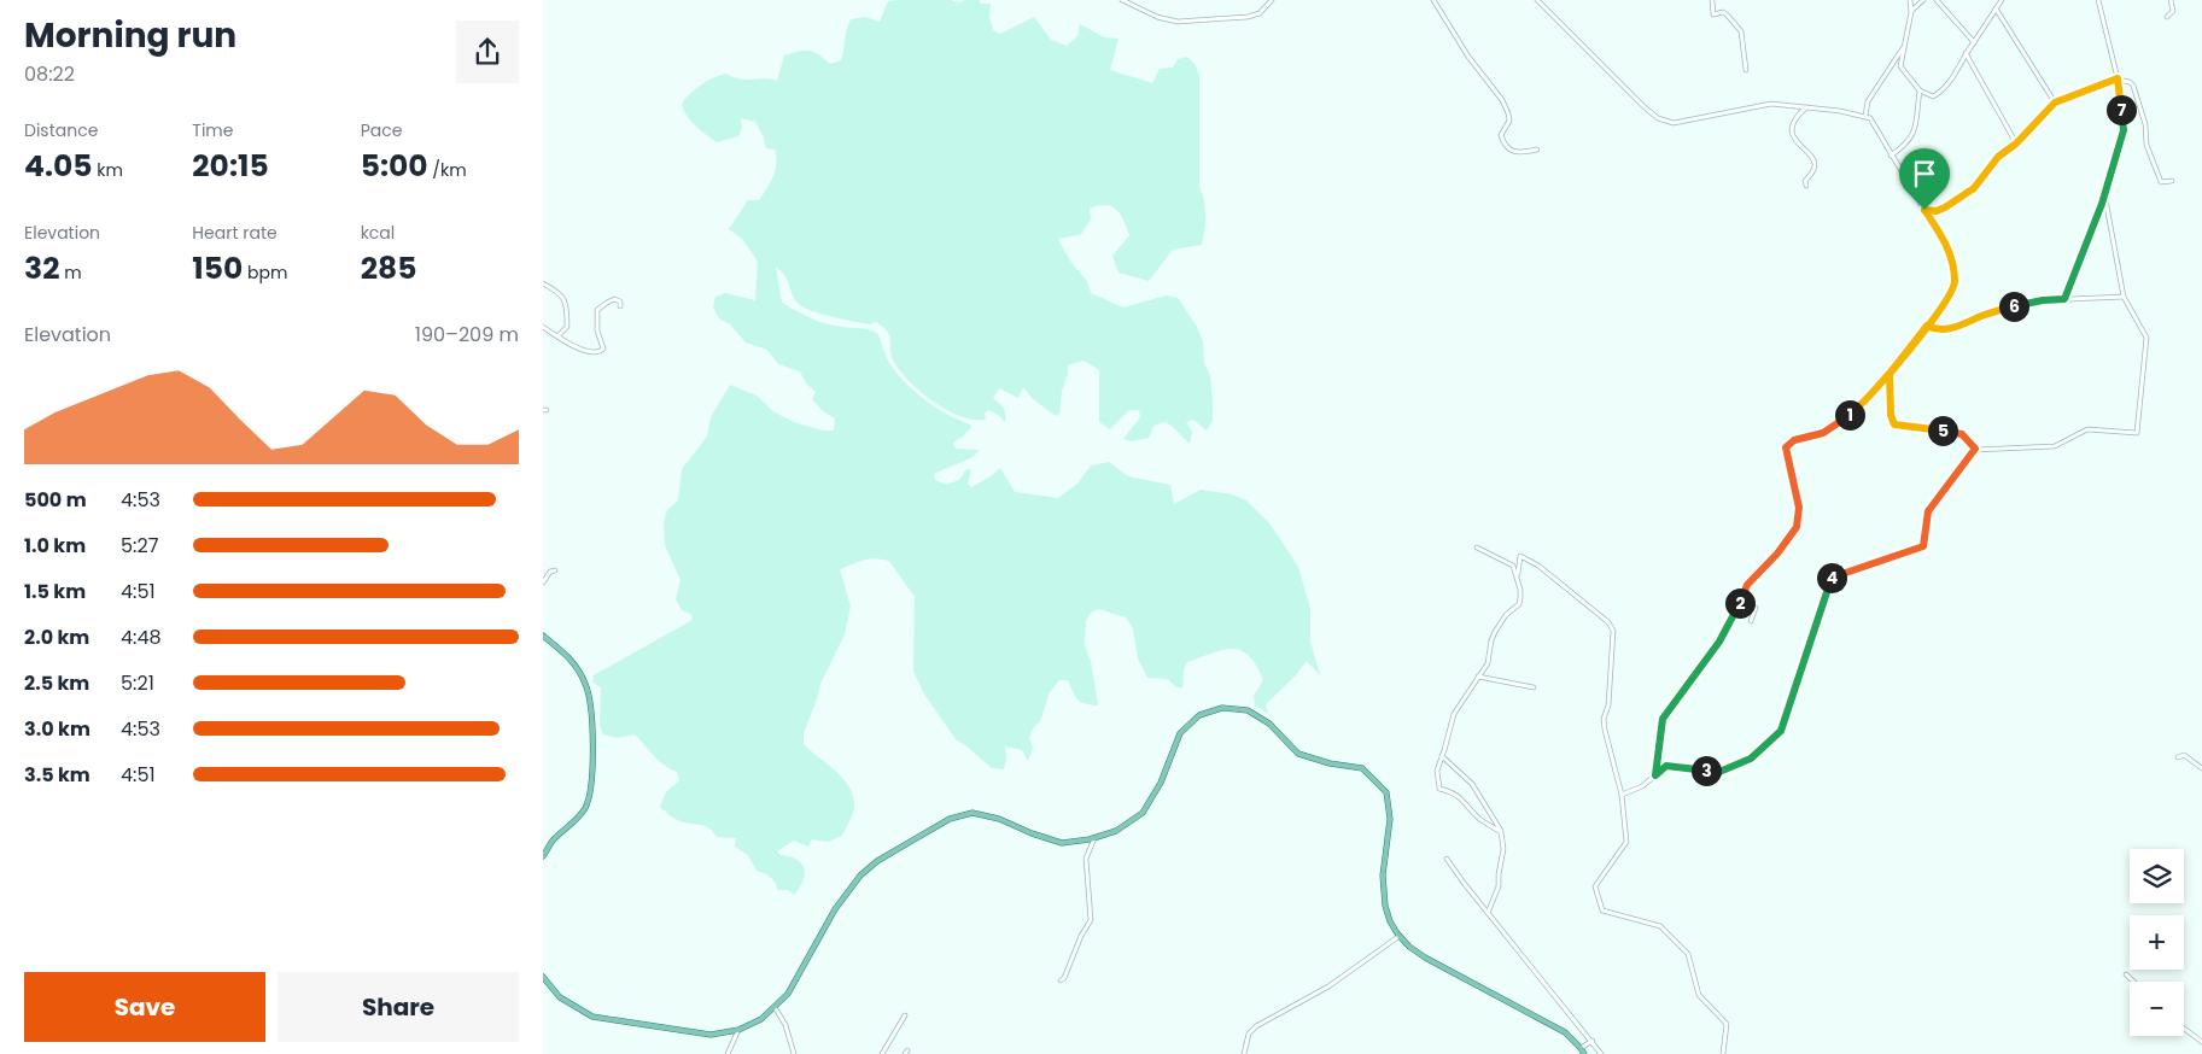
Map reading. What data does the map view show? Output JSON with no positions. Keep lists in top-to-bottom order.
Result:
{
  "page": {
    "heading": ["Morning run", "08:22"],
    "pins": [
      "7",
      "6",
      "1",
      "5",
      "4",
      "2",
      "3"
    ],
    "stats": [
      ["Distance", "4.05 km"],
      ["Time", "20:15"],
      ["Pace", "5:00 /km"],
      ["Elevation", "32 m"],
      ["Heart rate", "150 bpm"],
      ["kcal", "285"]
    ],
    "chart": ["Elevation", "190–209 m"],
    "list": [
      {
        "name": "500 m",
        "note": "4:53"
      },
      {
        "name": "1.0 km",
        "note": "5:27"
      },
      {
        "name": "1.5 km",
        "note": "4:51"
      },
      {
        "name": "2.0 km",
        "note": "4:48"
      },
      {
        "name": "2.5 km",
        "note": "5:21"
      },
      {
        "name": "3.0 km",
        "note": "4:53"
      },
      {
        "name": "3.5 km",
        "note": "4:51"
      }
    ],
    "map_buttons": ["+", "−"],
    "buttons": ["Save", "Share"]
  }
}
